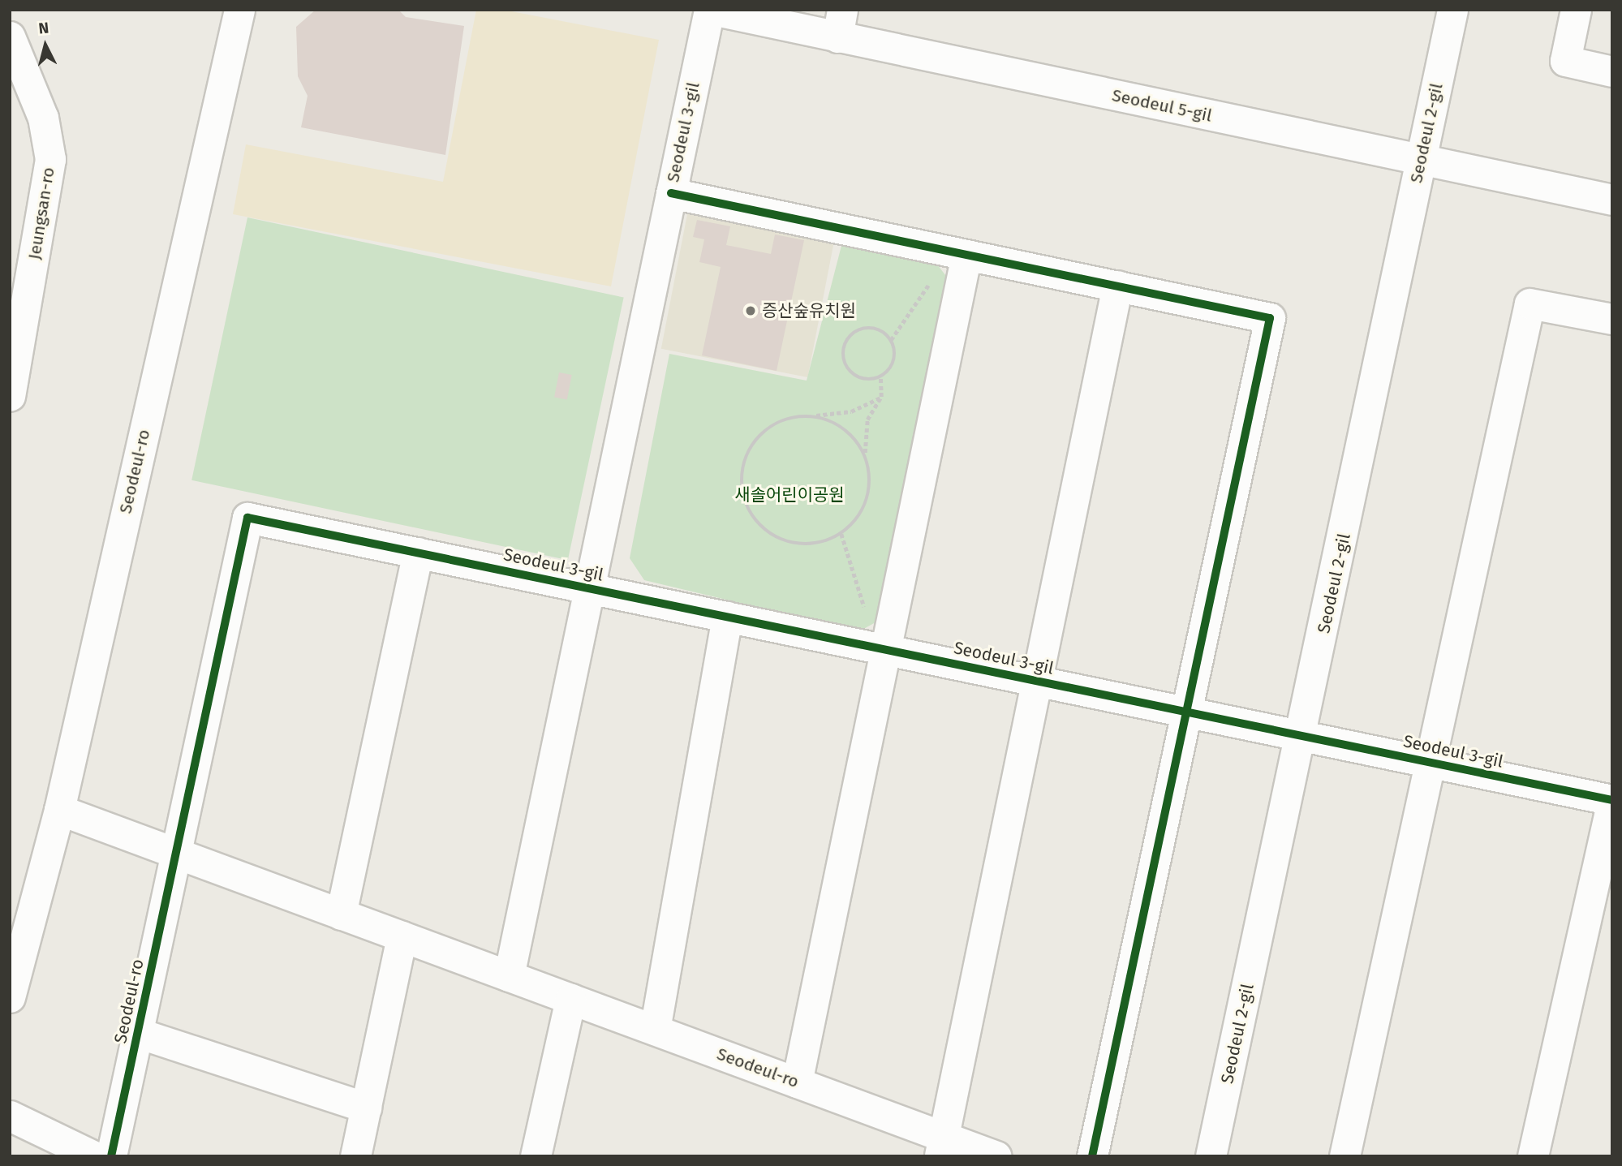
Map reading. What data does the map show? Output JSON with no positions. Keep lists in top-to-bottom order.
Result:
{
  "streets": {
    "street": [
      "Seodeul 5-gil",
      "Seodeul 3-gil",
      "Seodeul 2-gil",
      "Jeungsan-ro",
      "Seodeul-ro"
    ]
  },
  "crossings": [
    ["Seodeul 5-gil", "Seodeul 3-gil"],
    ["Seodeul 5-gil", "Seodeul 2-gil"],
    ["Seodeul 3-gil", "Seodeul 2-gil"],
    ["Seodeul 3-gil", "Seodeul-ro"]
  ],
  "parks": ["새솔어린이공원"],
  "places": ["증산숲유치원"],
  "north": "top"
}
